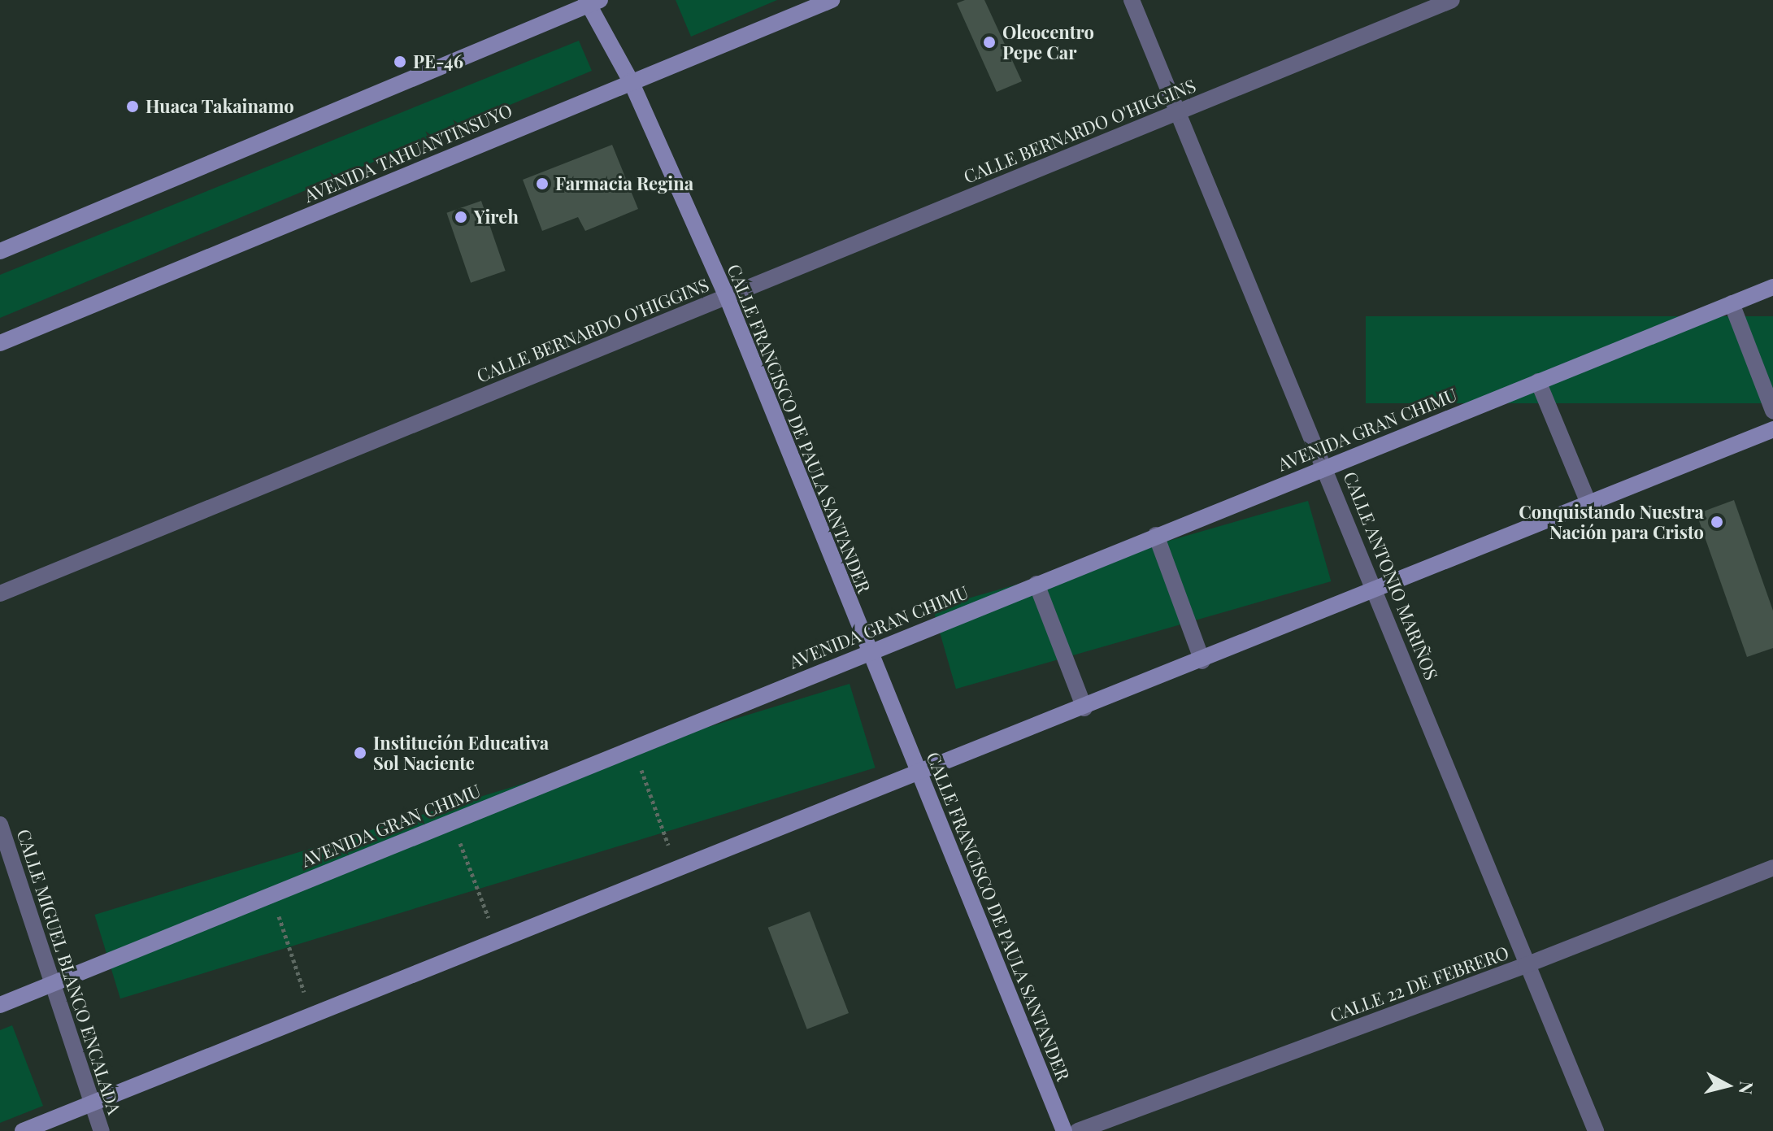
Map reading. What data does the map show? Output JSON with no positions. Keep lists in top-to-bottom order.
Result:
{
  "streets": {
    "street": [
      "CALLE BERNARDO O'HIGGINS",
      "AVENIDA TAHUANTINSUYO",
      "CALLE FRANCISCO DE PAULA SANTANDER",
      "AVENIDA GRAN CHIMU",
      "CALLE ANTONIO MARIÑOS",
      "CALLE MIGUEL BLANCO ENCALADA",
      "CALLE 22 DE FEBRERO"
    ]
  },
  "crossings": [
    ["CALLE BERNARDO O'HIGGINS", "CALLE FRANCISCO DE PAULA SANTANDER"],
    ["CALLE BERNARDO O'HIGGINS", "CALLE ANTONIO MARIÑOS"],
    ["AVENIDA TAHUANTINSUYO", "CALLE FRANCISCO DE PAULA SANTANDER"],
    ["CALLE FRANCISCO DE PAULA SANTANDER", "AVENIDA GRAN CHIMU"],
    ["AVENIDA GRAN CHIMU", "CALLE ANTONIO MARIÑOS"],
    ["AVENIDA GRAN CHIMU", "CALLE MIGUEL BLANCO ENCALADA"],
    ["CALLE ANTONIO MARIÑOS", "CALLE 22 DE FEBRERO"]
  ],
  "places": [
    "Oleocentro Pepe Car",
    "PE-46",
    "Huaca Takainamo",
    "Farmacia Regina",
    "Yireh",
    "Conquistando Nuestra Nación para Cristo",
    "Institución Educativa Sol Naciente"
  ],
  "north": "right"
}
